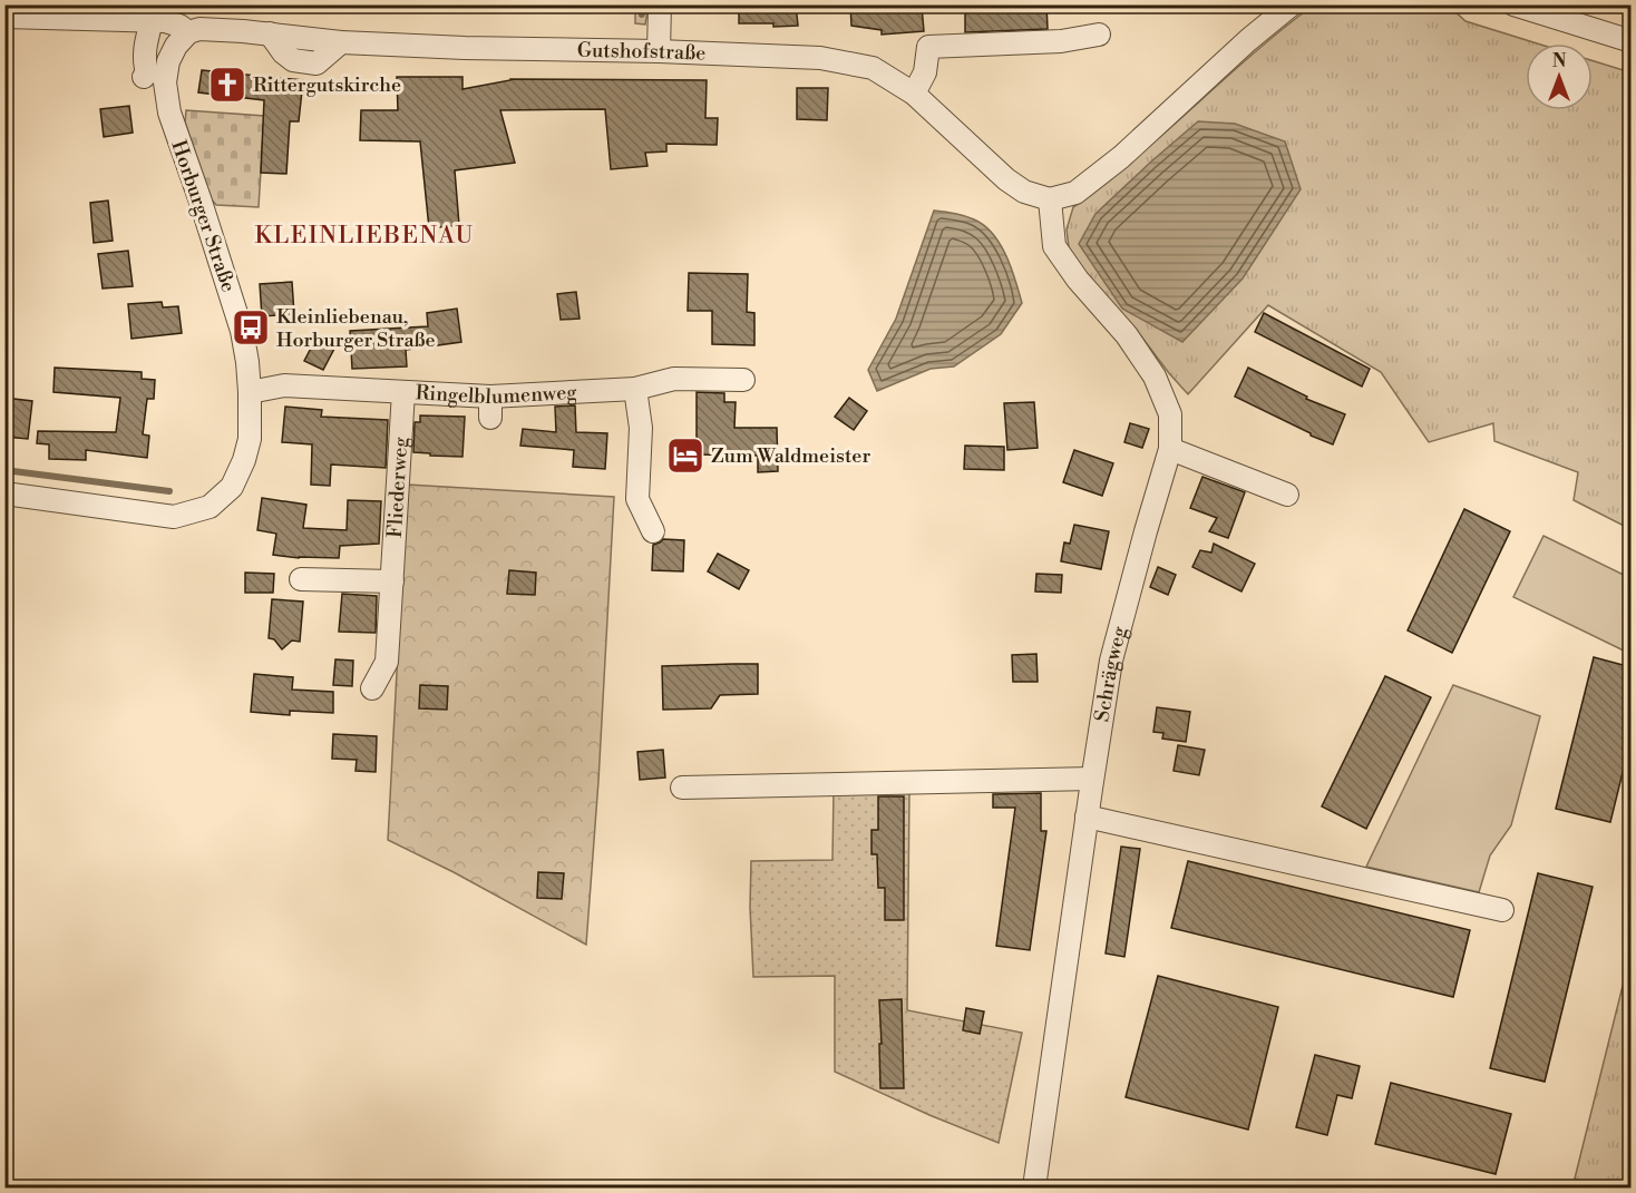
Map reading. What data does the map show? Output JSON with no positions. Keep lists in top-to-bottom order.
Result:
{
  "streets": {
    "street": [
      "Gutshofstraße",
      "Horburger Straße",
      "Ringelblumenweg",
      "Fliederweg",
      "Schrägweg"
    ]
  },
  "crossings": [
    ["Gutshofstraße", "Horburger Straße"],
    ["Gutshofstraße", "Schrägweg"],
    ["Horburger Straße", "Ringelblumenweg"],
    ["Ringelblumenweg", "Fliederweg"]
  ],
  "districts": ["KLEINLIEBENAU"],
  "places": {
    "church": ["Rittergutskirche"],
    "bus stop": ["Kleinliebenau, Horburger Straße"],
    "hotel": ["Zum Waldmeister"]
  },
  "north": "top"
}
